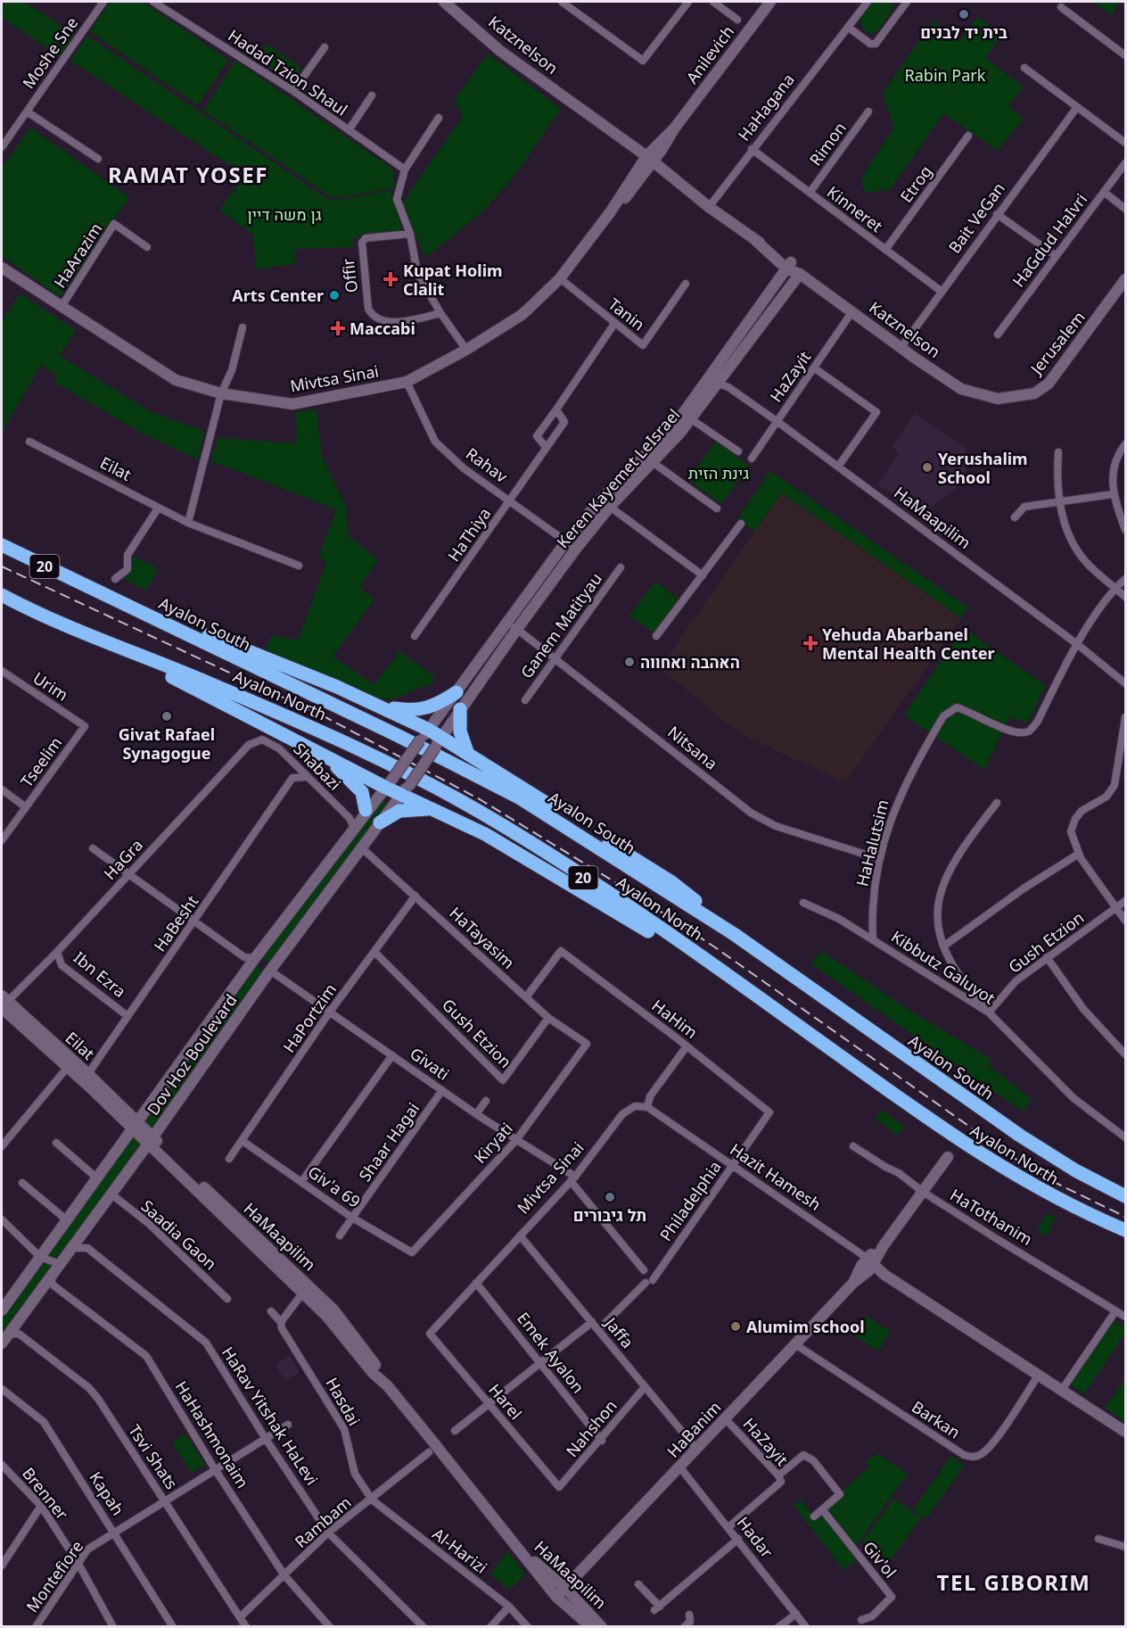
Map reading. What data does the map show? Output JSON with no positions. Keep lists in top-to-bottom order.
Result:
{
  "streets": {
    "highway": ["20", "Ayalon South", "Ayalon North"],
    "street": [
      "Katznelson",
      "Moshe Sne",
      "Anilevich",
      "Hadad Tzion Shaul",
      "HaHagana",
      "Rimon",
      "Etrog",
      "Kinneret",
      "Bait VeGan",
      "HaGdud HaIvri",
      "HaArazim",
      "Offir",
      "Tanin",
      "Jerusalem",
      "HaZayit",
      "Mivtsa Sinai",
      "Rahav",
      "Eilat",
      "Keren Kayemet LeIsrael",
      "HaMaapilim",
      "HaThiya",
      "Ganem Matityau",
      "Urim",
      "Nitsana",
      "Tseelim",
      "Shabazi",
      "HaHalutsim",
      "HaGra",
      "HaBesht",
      "HaTayasim",
      "Gush Etzion",
      "Kibbutz Galuyot",
      "Ibn Ezra",
      "HaPortzim",
      "HaHim",
      "Dov Hoz Boulevard",
      "Givati",
      "Shaar Hagai",
      "Kiryati",
      "Hazit Hamesh",
      "Giv'a 69",
      "Philadelphia",
      "HaTothanim",
      "Saadia Gaon",
      "Jaffa",
      "Emek Ayalon",
      "Hasdai",
      "Harel",
      "HaRav Yitshak HaLevi",
      "Barkan",
      "Nahshon",
      "HaBanim",
      "HaHashmonaim",
      "Tsvi Shats",
      "Brenner",
      "Kapah",
      "Rambam",
      "Hadar",
      "Al-Harizi",
      "Giv'ol",
      "Montefiore"
    ]
  },
  "crossings": [
    ["Katznelson", "Anilevich"],
    ["Katznelson", "HaHagana"],
    ["Katznelson", "Bait VeGan"],
    ["Katznelson", "Jerusalem"],
    ["Katznelson", "HaZayit"],
    ["Katznelson", "Mivtsa Sinai"],
    ["Katznelson", "Keren Kayemet LeIsrael"],
    ["Anilevich", "Mivtsa Sinai"],
    ["HaHagana", "Kinneret"],
    ["Rimon", "Kinneret"],
    ["Etrog", "Kinneret"],
    ["Kinneret", "Bait VeGan"],
    ["HaArazim", "Mivtsa Sinai"],
    ["Tanin", "Mivtsa Sinai"],
    ["HaZayit", "HaMaapilim"],
    ["HaZayit", "HaBanim"],
    ["HaZayit", "Hadar"],
    ["Mivtsa Sinai", "Rahav"],
    ["Mivtsa Sinai", "Givati"],
    ["Mivtsa Sinai", "Hazit Hamesh"],
    ["Mivtsa Sinai", "Jaffa"],
    ["Mivtsa Sinai", "Emek Ayalon"],
    ["Mivtsa Sinai", "Harel"],
    ["Rahav", "Keren Kayemet LeIsrael"],
    ["Rahav", "HaThiya"],
    ["Eilat", "HaMaapilim"],
    ["Eilat", "HaGra"],
    ["Eilat", "HaBesht"],
    ["Eilat", "Dov Hoz Boulevard"],
    ["Keren Kayemet LeIsrael", "HaMaapilim"],
    ["Keren Kayemet LeIsrael", "Nitsana"],
    ["Keren Kayemet LeIsrael", "Dov Hoz Boulevard"],
    ["HaMaapilim", "HaHalutsim"],
    ["HaMaapilim", "Dov Hoz Boulevard"],
    ["HaMaapilim", "HaBanim"],
    ["Ganem Matityau", "Nitsana"],
    ["Urim", "Tseelim"],
    ["Nitsana", "HaHalutsim"],
    ["Shabazi", "HaGra"],
    ["Shabazi", "HaBesht"],
    ["Shabazi", "Dov Hoz Boulevard"],
    ["HaHalutsim", "Kibbutz Galuyot"],
    ["HaGra", "Ibn Ezra"],
    ["HaBesht", "Ibn Ezra"],
    ["HaTayasim", "Gush Etzion"],
    ["HaTayasim", "HaPortzim"],
    ["HaTayasim", "HaHim"],
    ["HaTayasim", "Dov Hoz Boulevard"],
    ["HaTayasim", "Kiryati"],
    ["Gush Etzion", "Kibbutz Galuyot"],
    ["Gush Etzion", "HaPortzim"],
    ["HaPortzim", "Givati"],
    ["HaPortzim", "Giv'a 69"],
    ["HaHim", "Philadelphia"],
    ["Dov Hoz Boulevard", "Givati"],
    ["Dov Hoz Boulevard", "Saadia Gaon"],
    ["Dov Hoz Boulevard", "HaRav Yitshak HaLevi"],
    ["Dov Hoz Boulevard", "HaHashmonaim"],
    ["Dov Hoz Boulevard", "Tsvi Shats"],
    ["Givati", "Shaar Hagai"],
    ["Givati", "Kiryati"],
    ["Shaar Hagai", "Giv'a 69"],
    ["Kiryati", "Giv'a 69"],
    ["Hazit Hamesh", "Philadelphia"],
    ["Hazit Hamesh", "Barkan"],
    ["Hazit Hamesh", "HaBanim"],
    ["Philadelphia", "Jaffa"],
    ["HaTothanim", "HaBanim"],
    ["Jaffa", "Nahshon"],
    ["Jaffa", "HaBanim"],
    ["Emek Ayalon", "Nahshon"],
    ["Hasdai", "Rambam"],
    ["Hasdai", "Al-Harizi"],
    ["Harel", "Nahshon"],
    ["HaRav Yitshak HaLevi", "Rambam"],
    ["HaRav Yitshak HaLevi", "Montefiore"],
    ["Barkan", "HaBanim"],
    ["HaBanim", "Hadar"],
    ["HaHashmonaim", "Rambam"],
    ["HaHashmonaim", "Montefiore"],
    ["Tsvi Shats", "Rambam"],
    ["Tsvi Shats", "Montefiore"],
    ["Brenner", "Montefiore"],
    ["Kapah", "Montefiore"],
    ["Rambam", "Al-Harizi"]
  ],
  "districts": ["RAMAT YOSEF", "TEL GIBORIM"],
  "parks": ["Rabin Park", "גן משה דיין", "גינת הזית"],
  "places": {
    "other": [
      "בית יד לבנים",
      "Arts Center",
      "Yerushalim School",
      "האהבה ואחווה",
      "Givat Rafael Synagogue",
      "תל גיבורים",
      "Alumim school"
    ],
    "health": ["Kupat Holim Clalit", "Maccabi", "Yehuda Abarbanel Mental Health Center"]
  }
}
